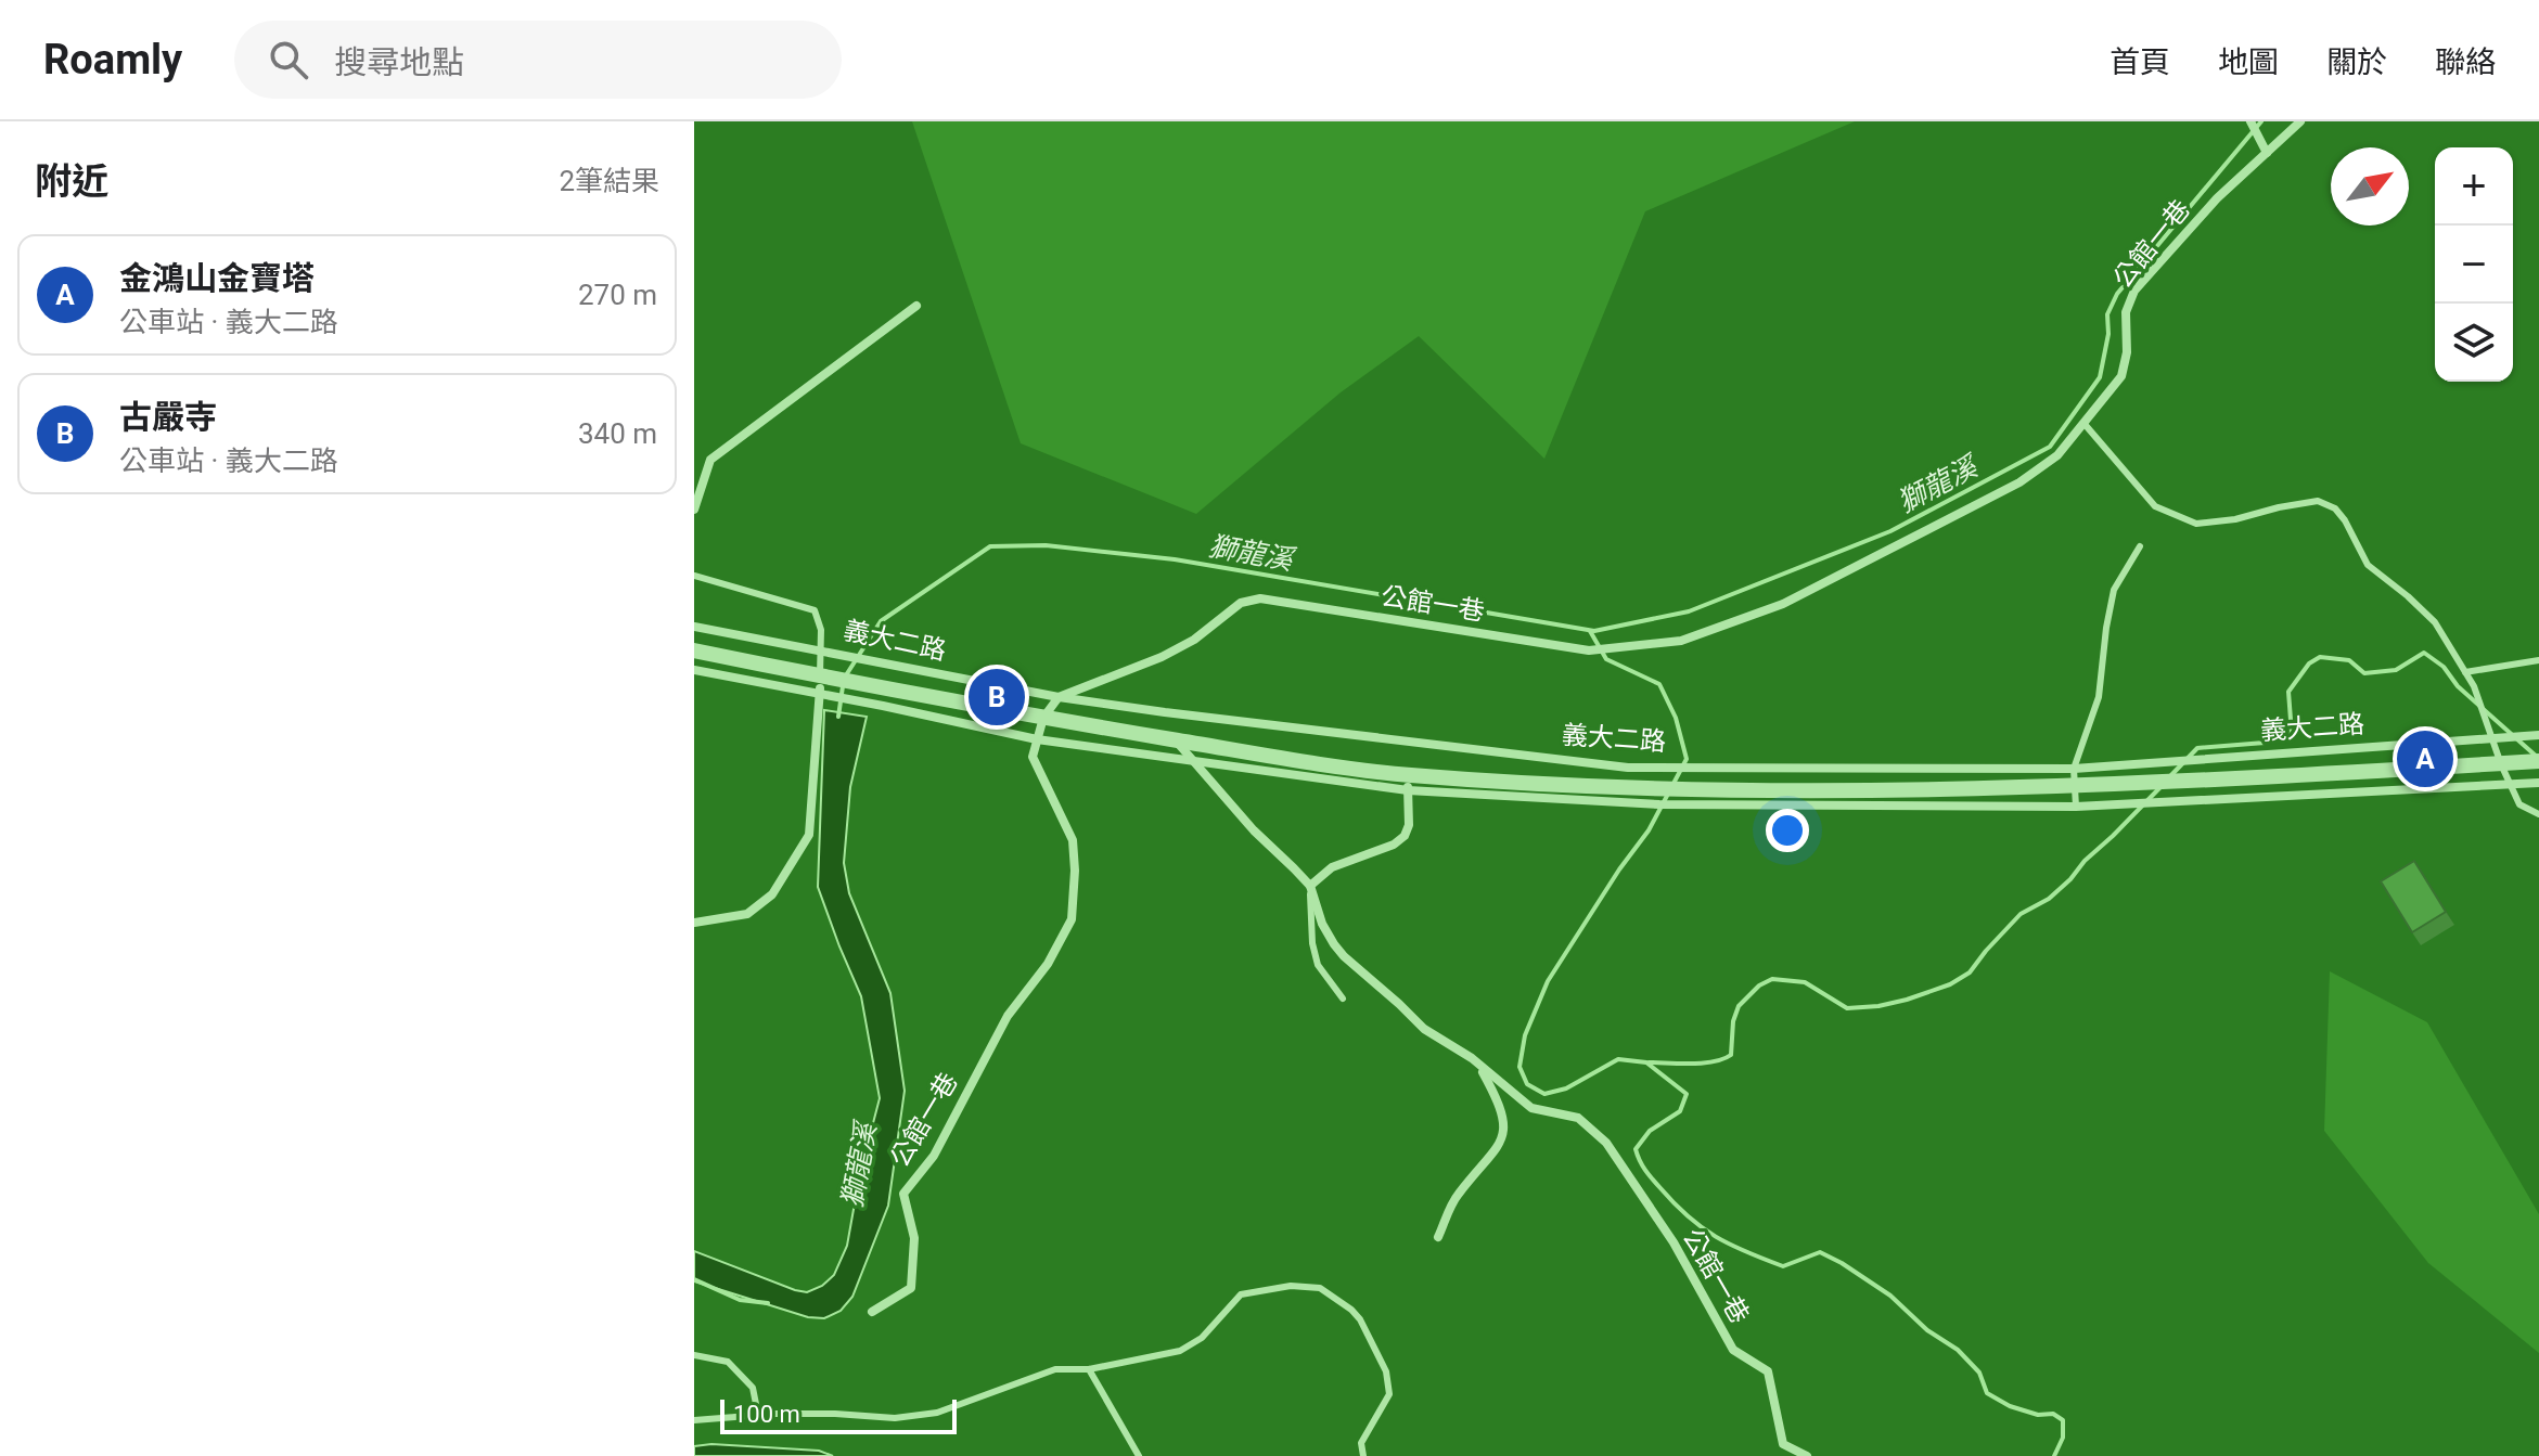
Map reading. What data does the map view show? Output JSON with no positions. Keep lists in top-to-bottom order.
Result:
{
  "streets": {
    "street": ["公館一巷", "義大二路"]
  },
  "crossings": [
    ["公館一巷", "義大二路"]
  ],
  "water": ["獅龍溪"],
  "scale_bar": "100 m",
  "north": "top right",
  "page": {
    "header": "Roamly",
    "search": "搜尋地點",
    "nav": [
      "首頁",
      "地圖",
      "關於",
      "聯絡"
    ],
    "heading": ["附近", "2筆結果"],
    "map_buttons": ["+", "−"],
    "list": [
      {
        "mark": "A",
        "name": "金鴻山金寶塔",
        "note": "公車站 · 義大二路",
        "value": "270 m"
      },
      {
        "mark": "B",
        "name": "古嚴寺",
        "note": "公車站 · 義大二路",
        "value": "340 m"
      }
    ],
    "pins": ["B", "A"],
    "scale": "100 m"
  }
}
